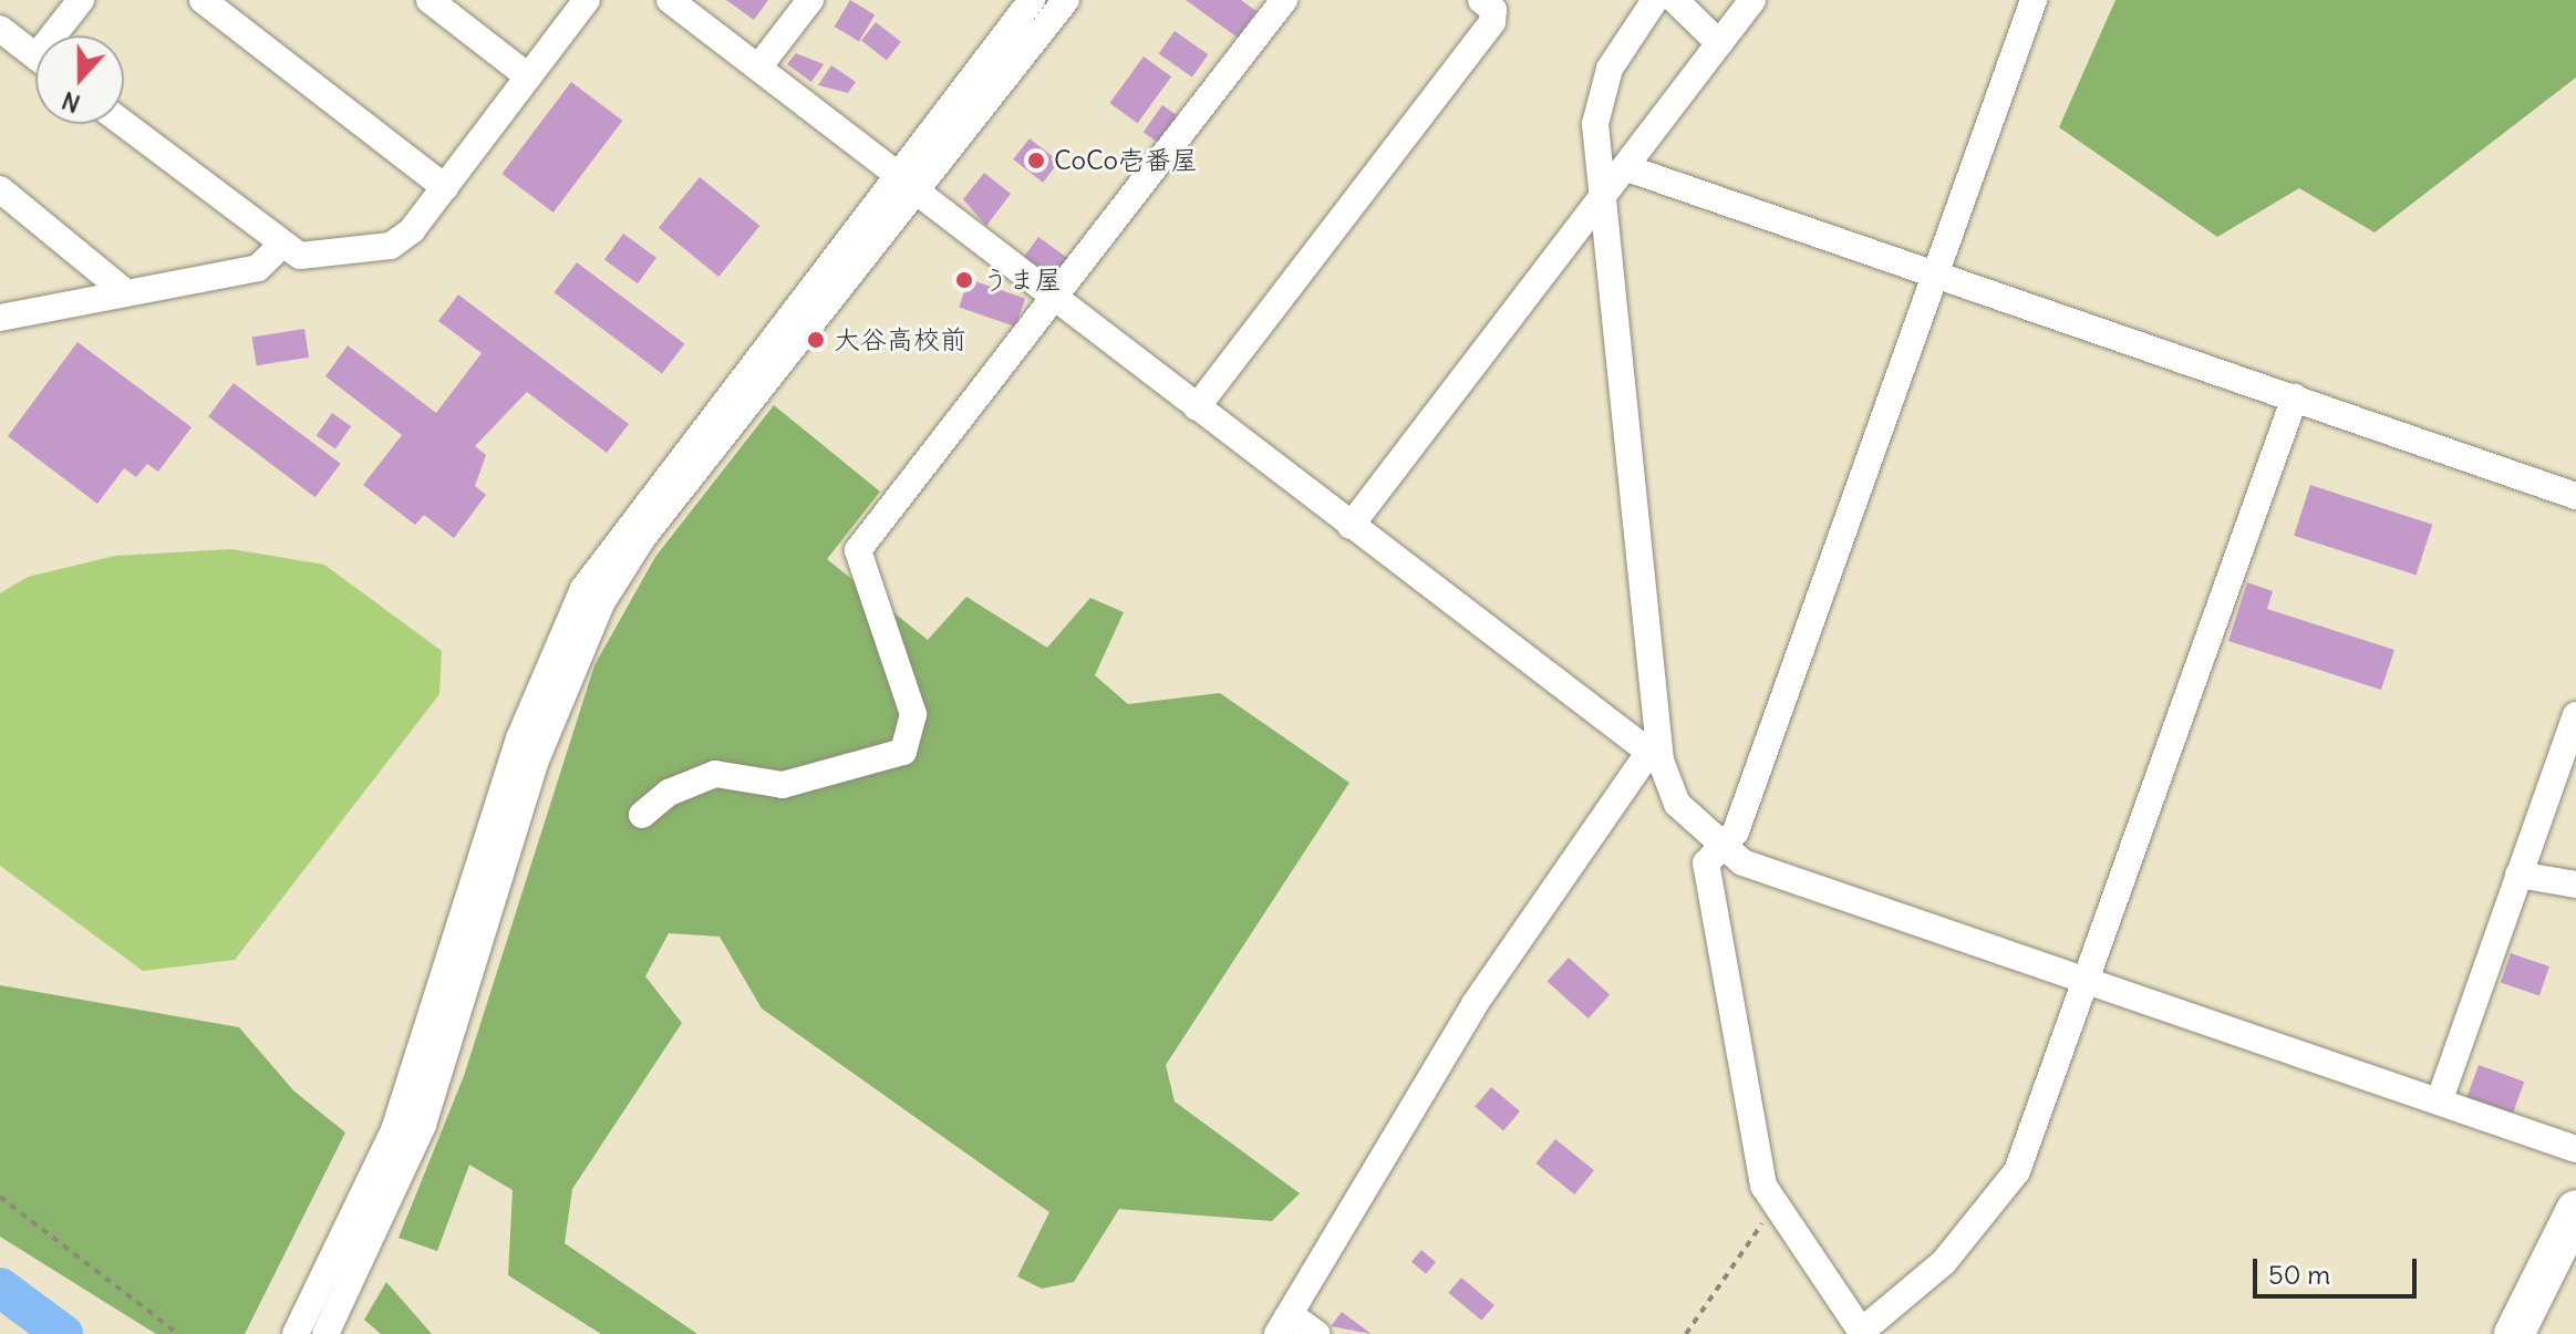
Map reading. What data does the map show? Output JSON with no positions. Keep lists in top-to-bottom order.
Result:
{
  "places": ["CoCo壱番屋", "うま屋", "大谷高校前"],
  "scale_bar": "50 m",
  "north": "bottom"
}
